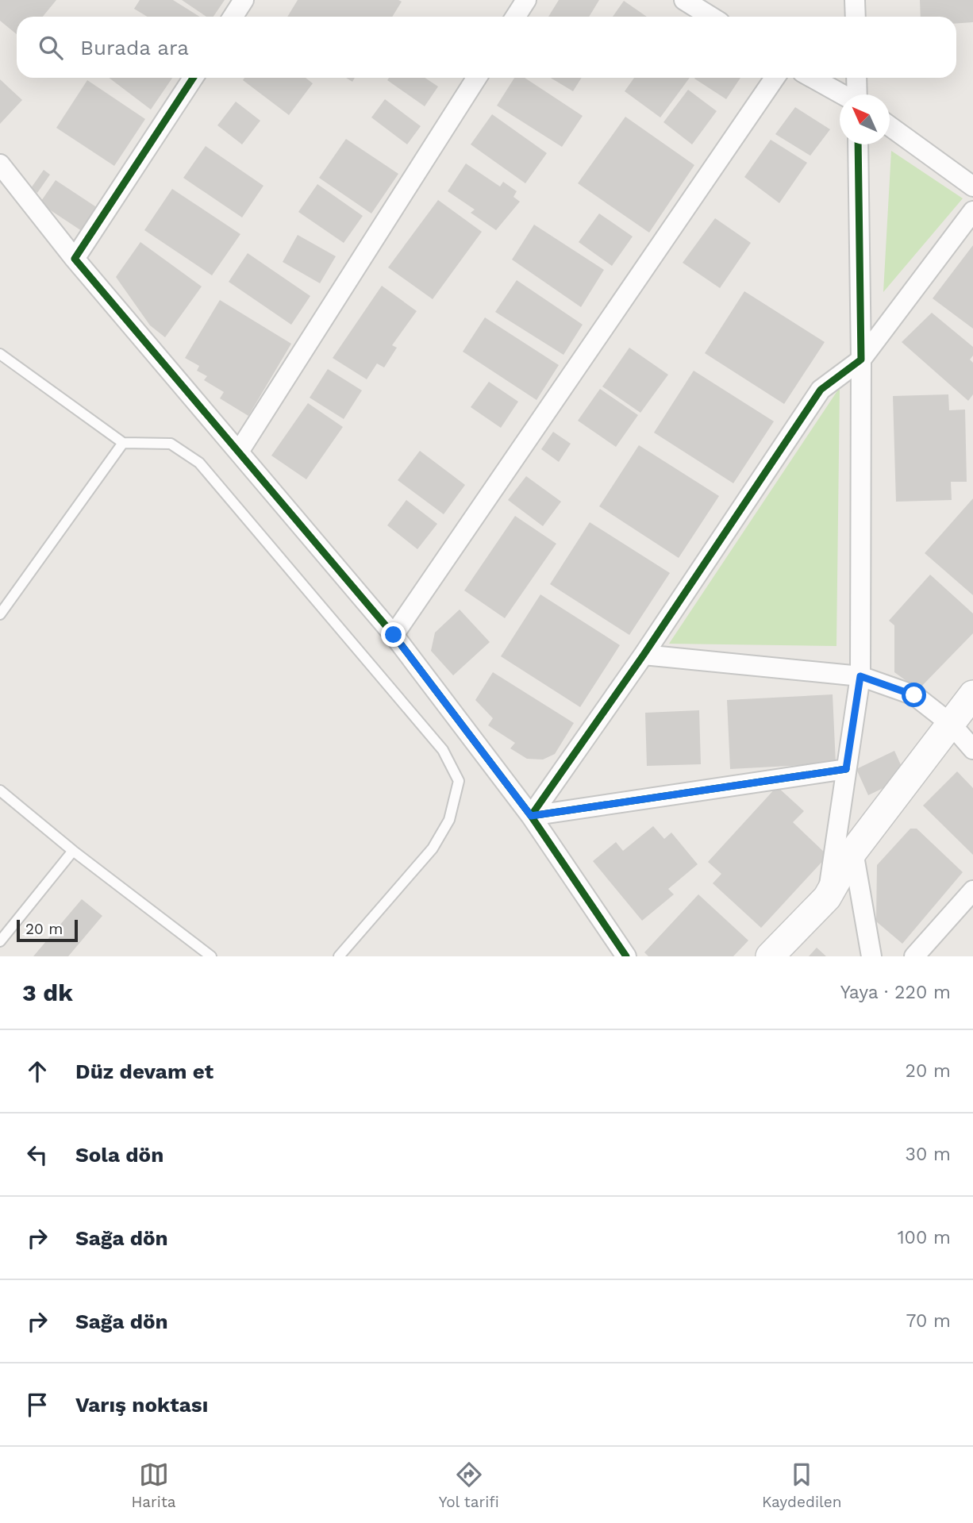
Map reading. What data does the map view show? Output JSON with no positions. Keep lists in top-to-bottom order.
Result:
{
  "scale_bar": "20 m",
  "north": "top left",
  "page": {
    "search": "Burada ara",
    "scale": "20 m",
    "heading": ["3 dk", "Yaya · 220 m"],
    "list": [
      ["Düz devam et", "20 m"],
      ["Sola dön", "30 m"],
      ["Sağa dön", "100 m"],
      ["Sağa dön", "70 m"],
      "Varış noktası"
    ],
    "nav": ["Harita", "Yol tarifi", "Kaydedilen"]
  }
}
